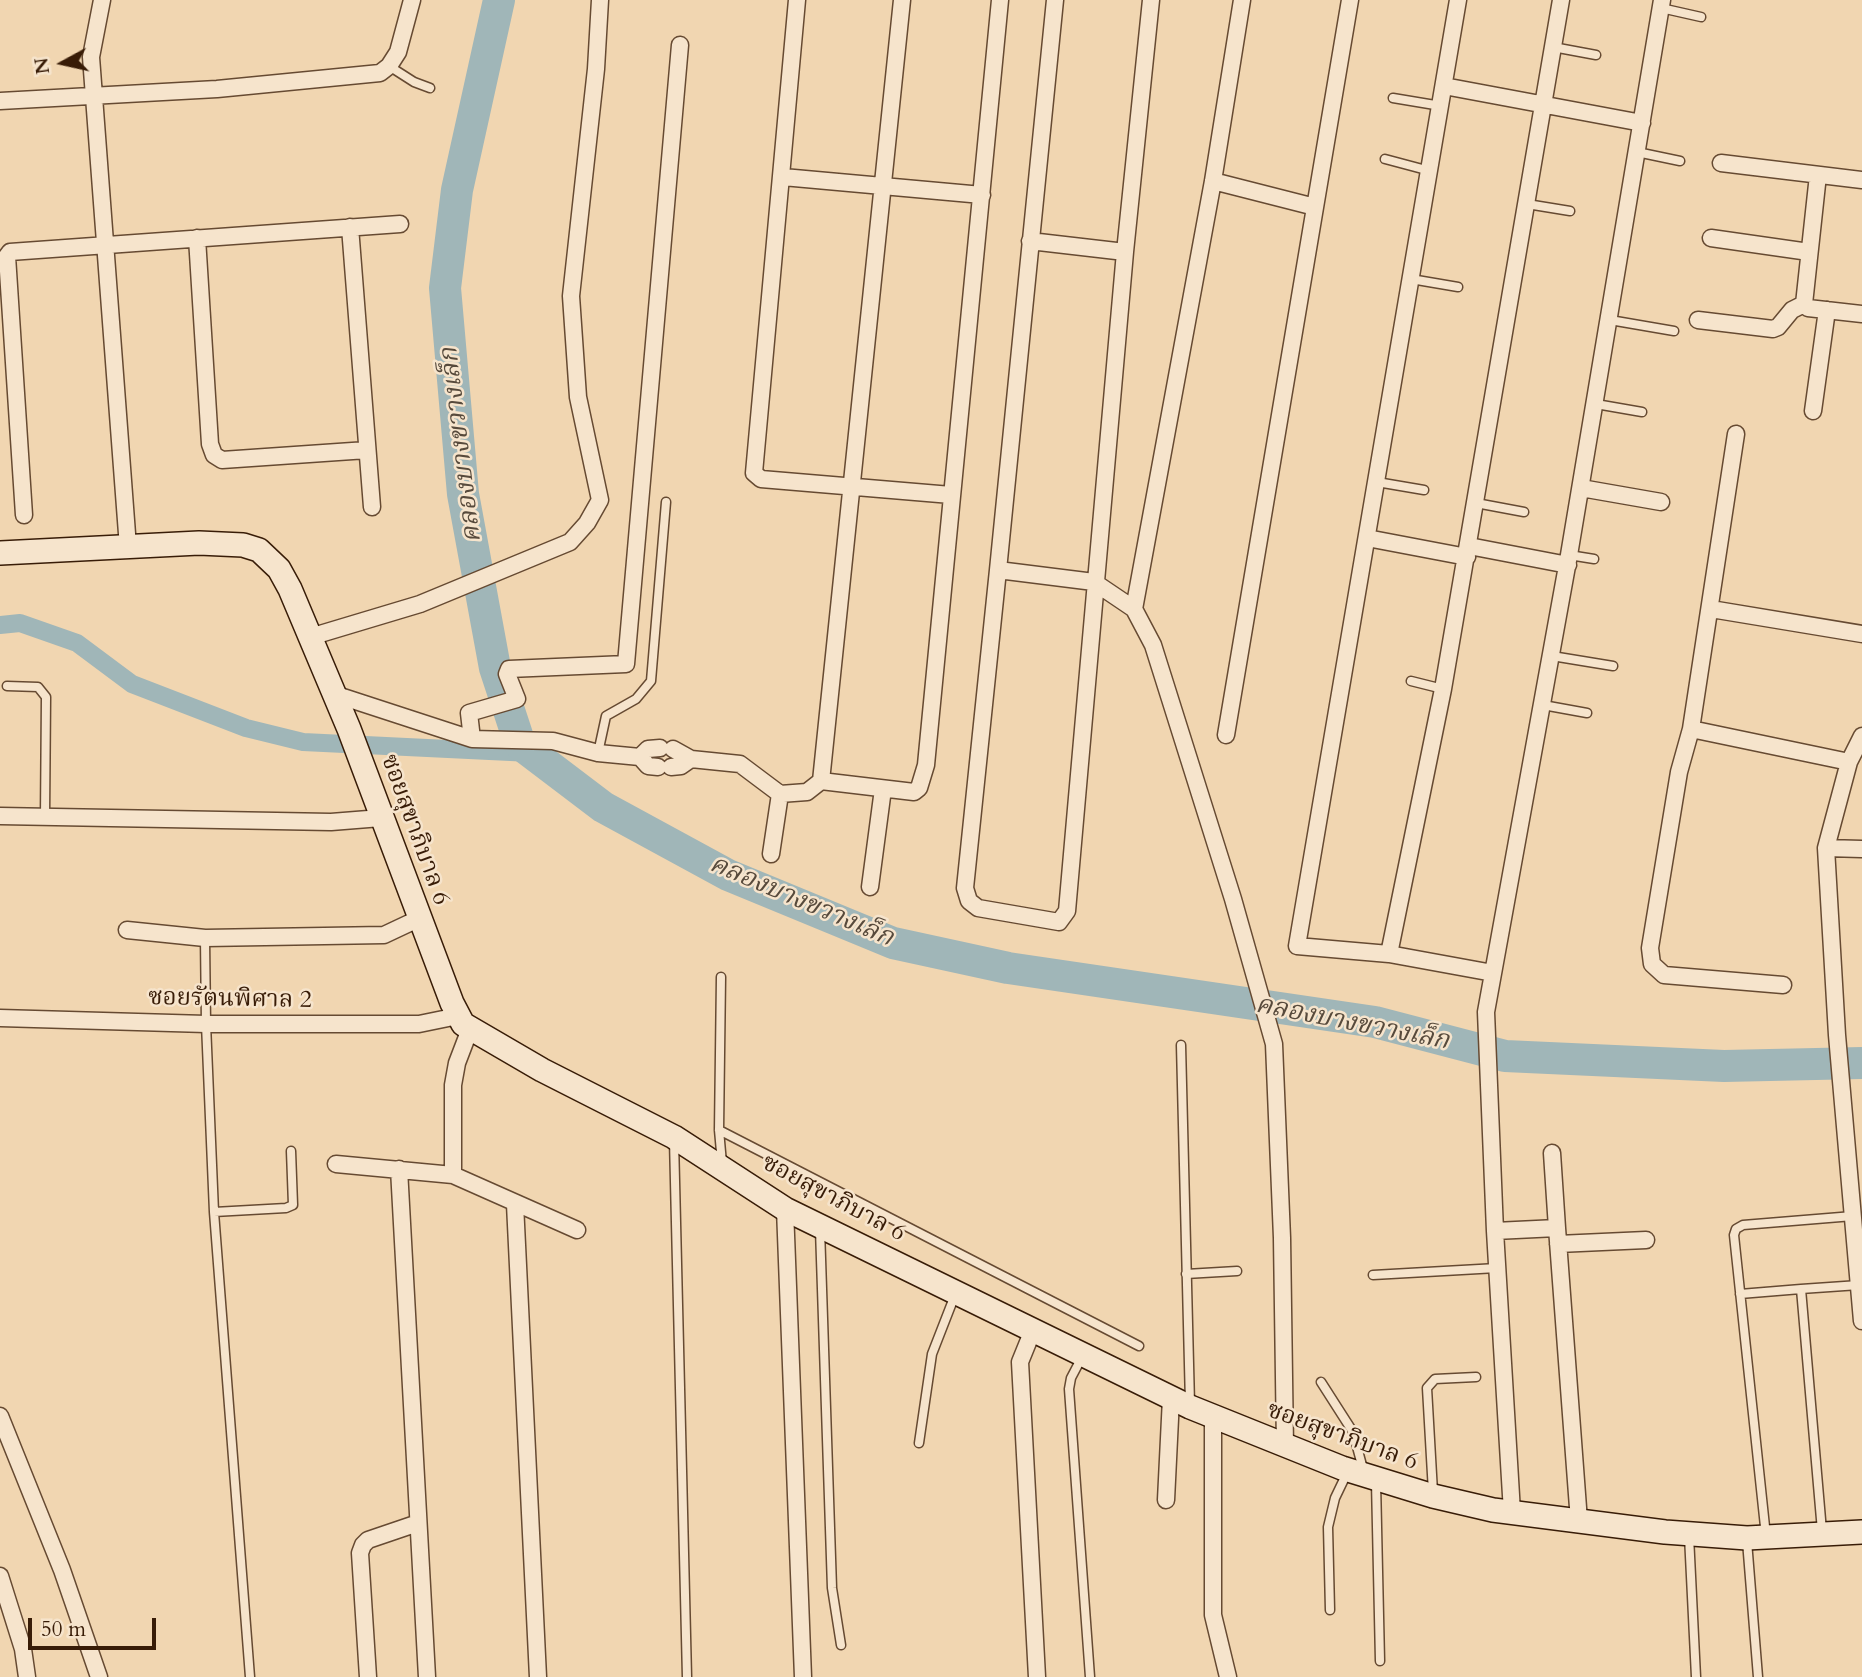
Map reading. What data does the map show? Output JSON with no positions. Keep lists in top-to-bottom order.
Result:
{
  "streets": {
    "street": ["ซอยสุขาภิบาล 6", "ซอยรัตนพิศาล 2"]
  },
  "crossings": [
    ["ซอยสุขาภิบาล 6", "ซอยรัตนพิศาล 2"]
  ],
  "water": ["คลองบางขวางเล็ก"],
  "scale_bar": "50 m",
  "north": "left"
}
